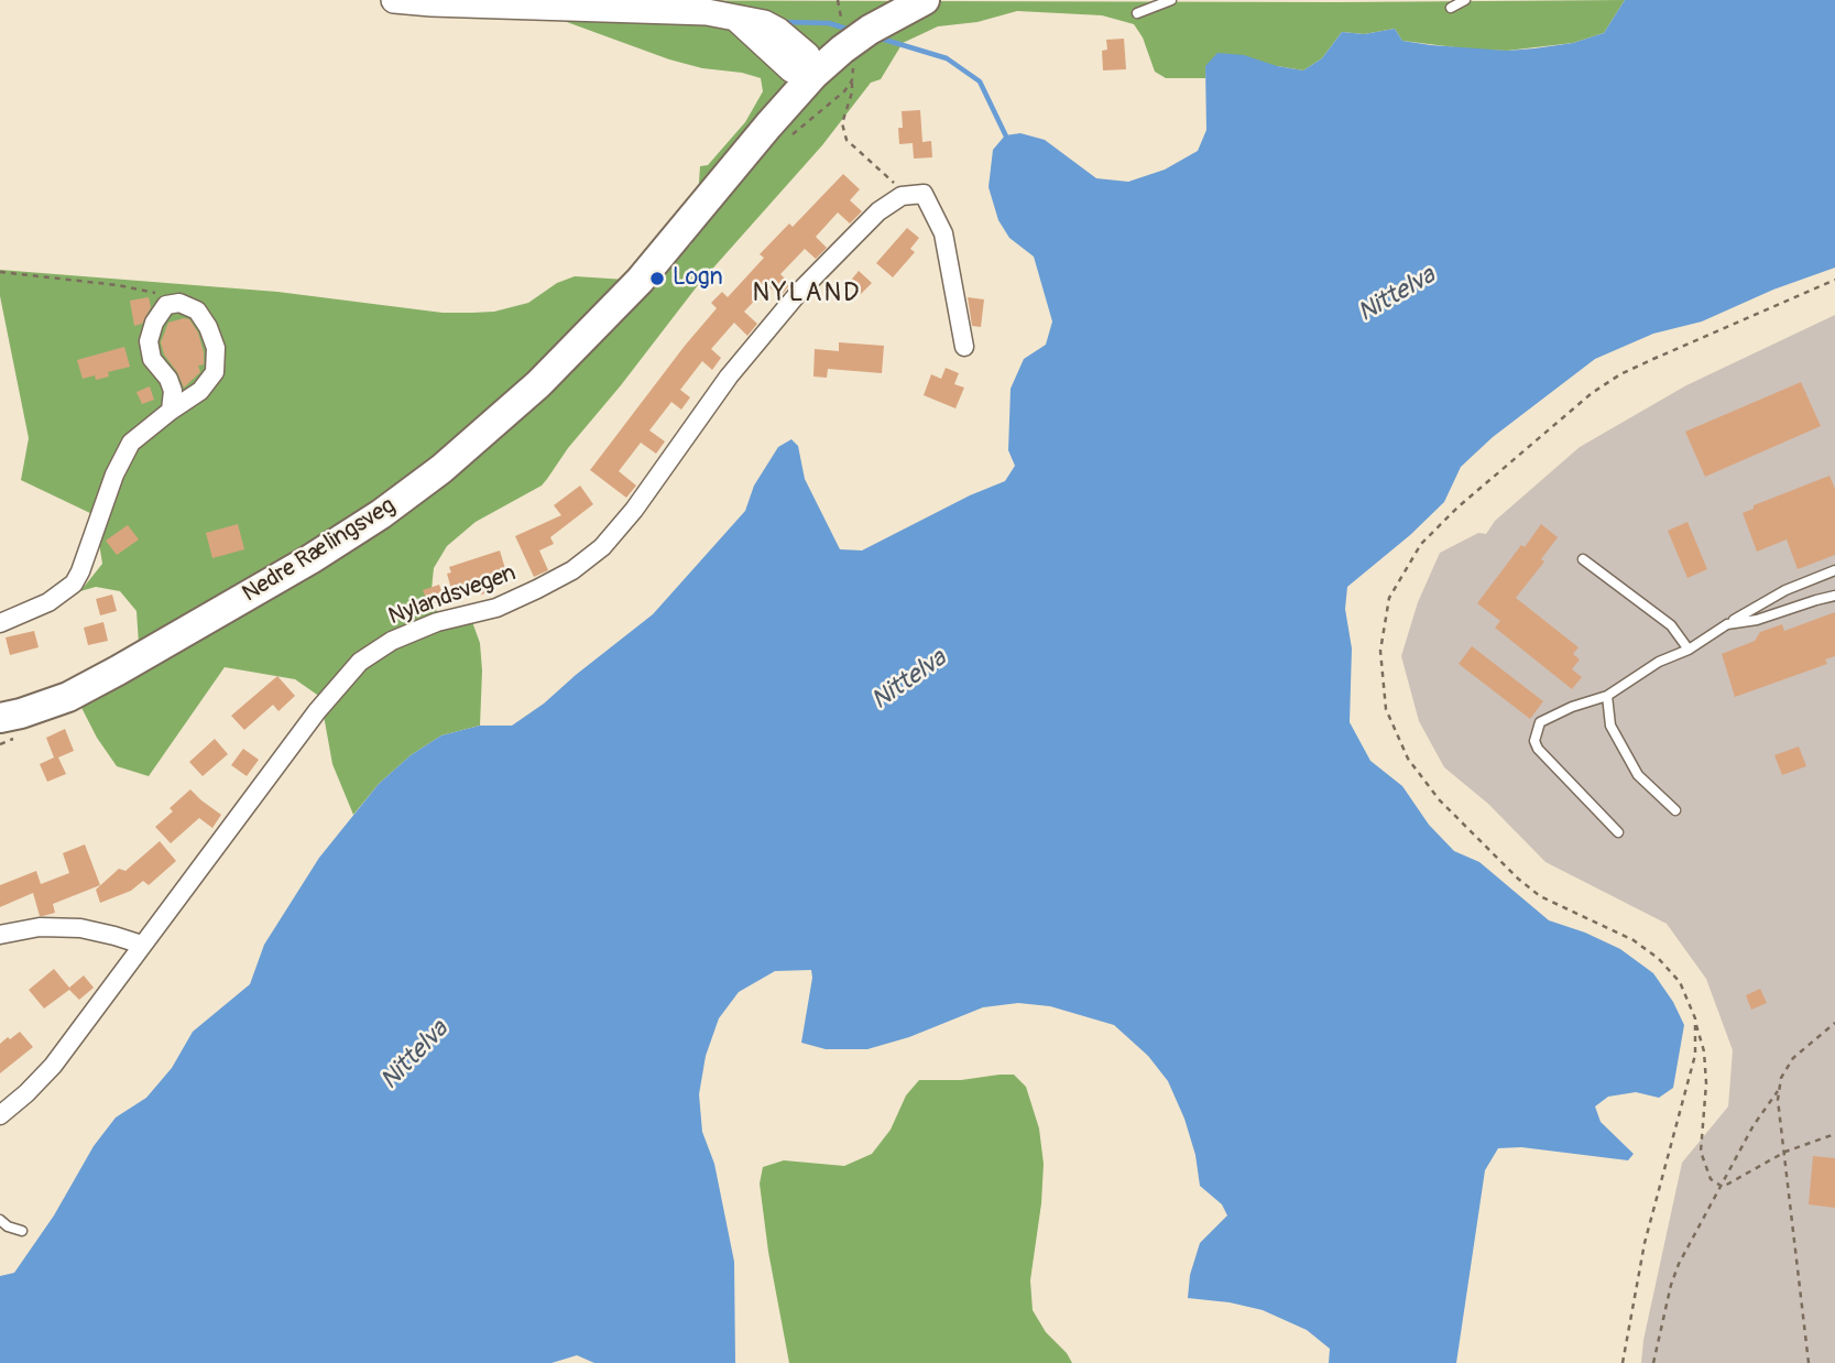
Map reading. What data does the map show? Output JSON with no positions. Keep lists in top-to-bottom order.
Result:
{
  "streets": {
    "main road": ["Nedre Rælingsveg"],
    "street": ["Nylandsvegen"]
  },
  "districts": ["NYLAND"],
  "water": ["Nittelva"],
  "places": ["Logn"]
}
